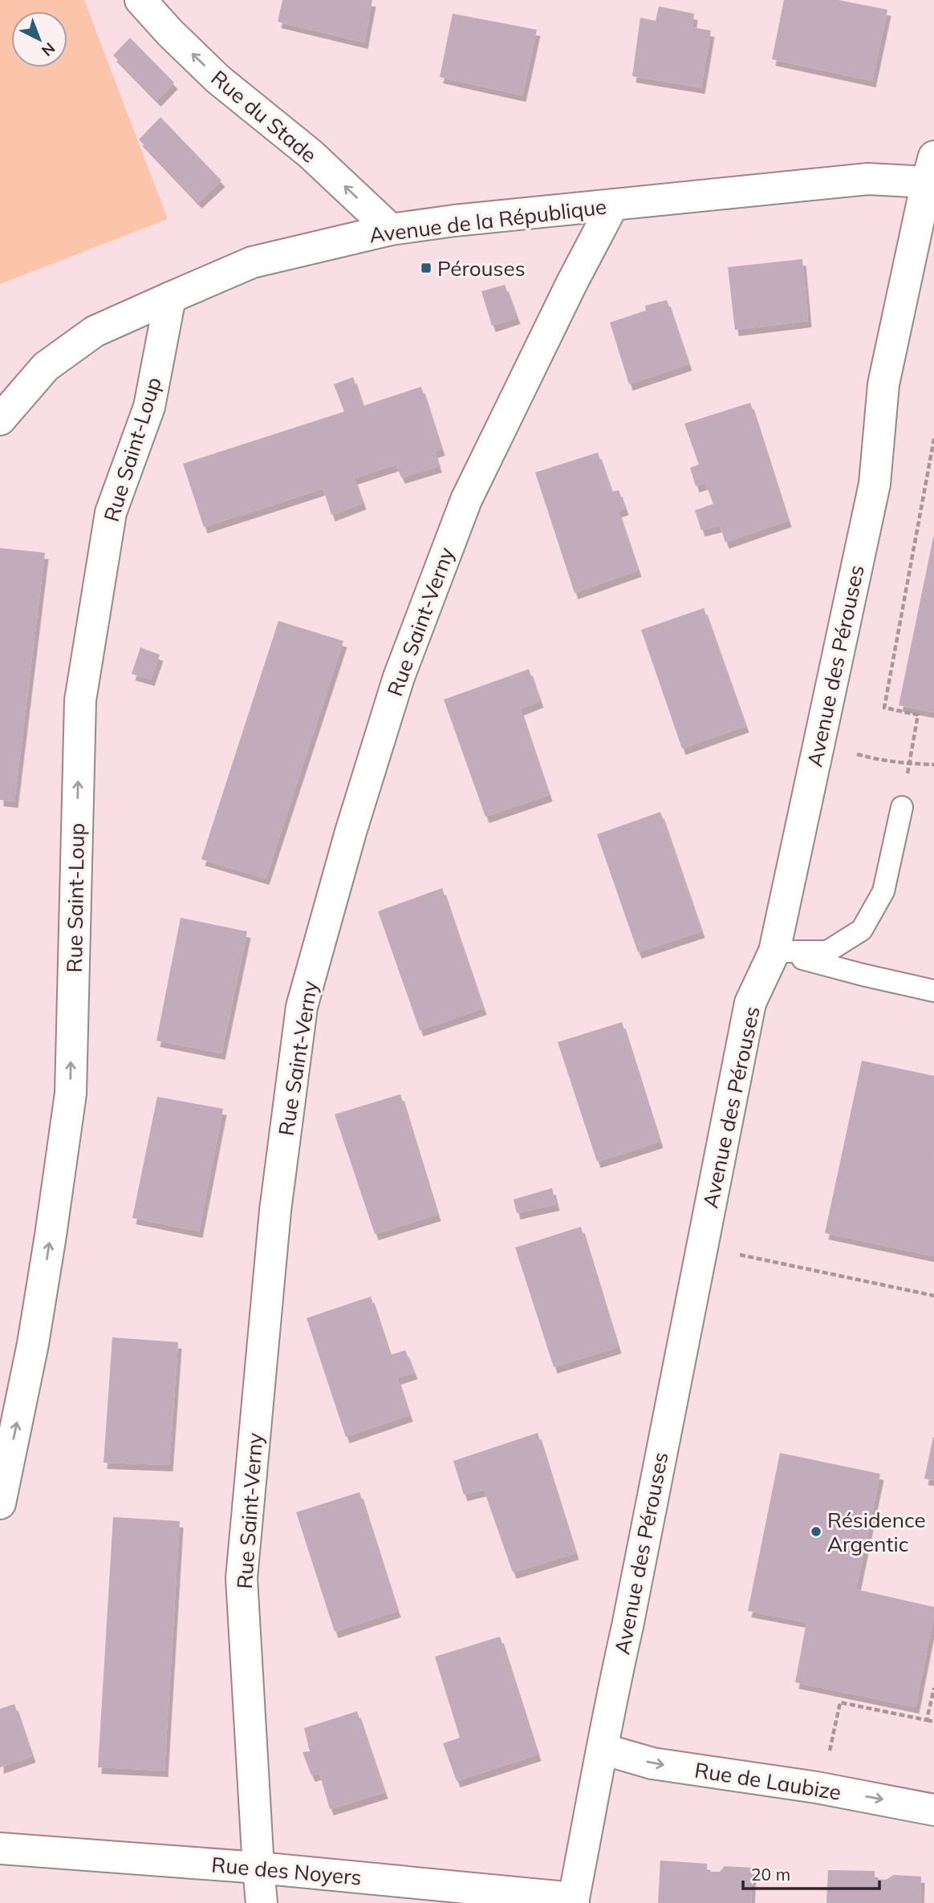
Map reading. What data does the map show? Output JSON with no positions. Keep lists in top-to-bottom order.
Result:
{
  "streets": {
    "street": [
      "Rue du Stade",
      "Avenue de la République",
      "Rue Saint-Loup",
      "Rue Saint-Verny",
      "Avenue des Pérouses",
      "Rue de Laubize",
      "Rue des Noyers"
    ]
  },
  "crossings": [
    ["Rue du Stade", "Avenue de la République"],
    ["Avenue de la République", "Rue Saint-Loup"],
    ["Avenue de la République", "Rue Saint-Verny"],
    ["Avenue de la République", "Avenue des Pérouses"],
    ["Rue Saint-Verny", "Rue des Noyers"],
    ["Avenue des Pérouses", "Rue de Laubize"],
    ["Avenue des Pérouses", "Rue des Noyers"]
  ],
  "one_way": ["Rue du Stade", "Rue Saint-Loup", "Rue de Laubize"],
  "places": {
    "transit": ["Pérouses"],
    "other": ["Résidence Argentic"]
  },
  "scale_bar": "20 m",
  "north": "bottom right"
}
